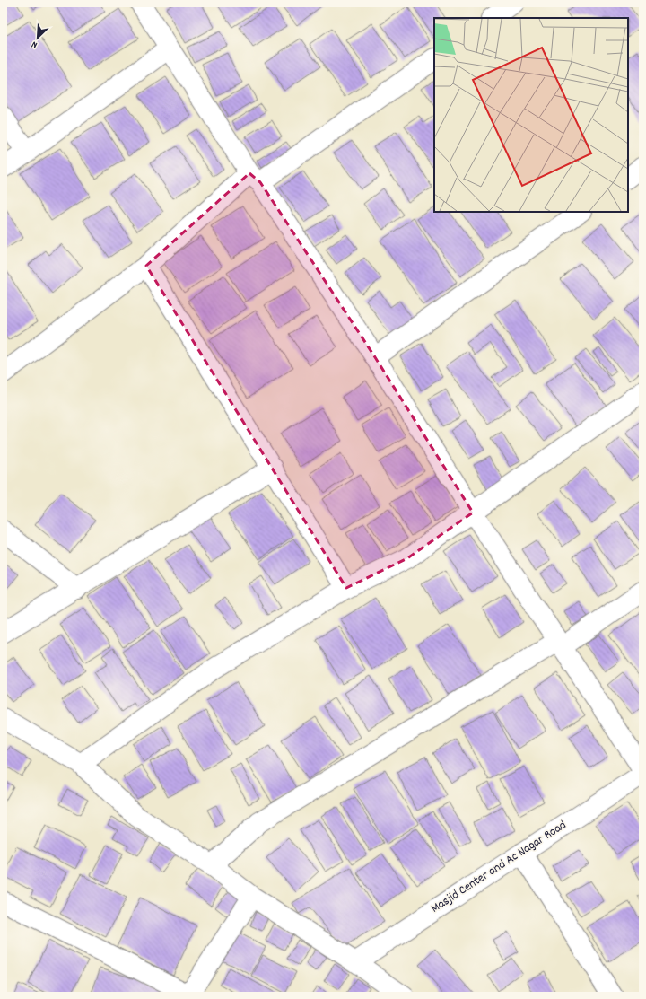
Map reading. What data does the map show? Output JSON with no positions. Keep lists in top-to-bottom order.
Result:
{
  "streets": {
    "street": ["Masjid Center and Ac Nagar Road"]
  },
  "north": "bottom left"
}
